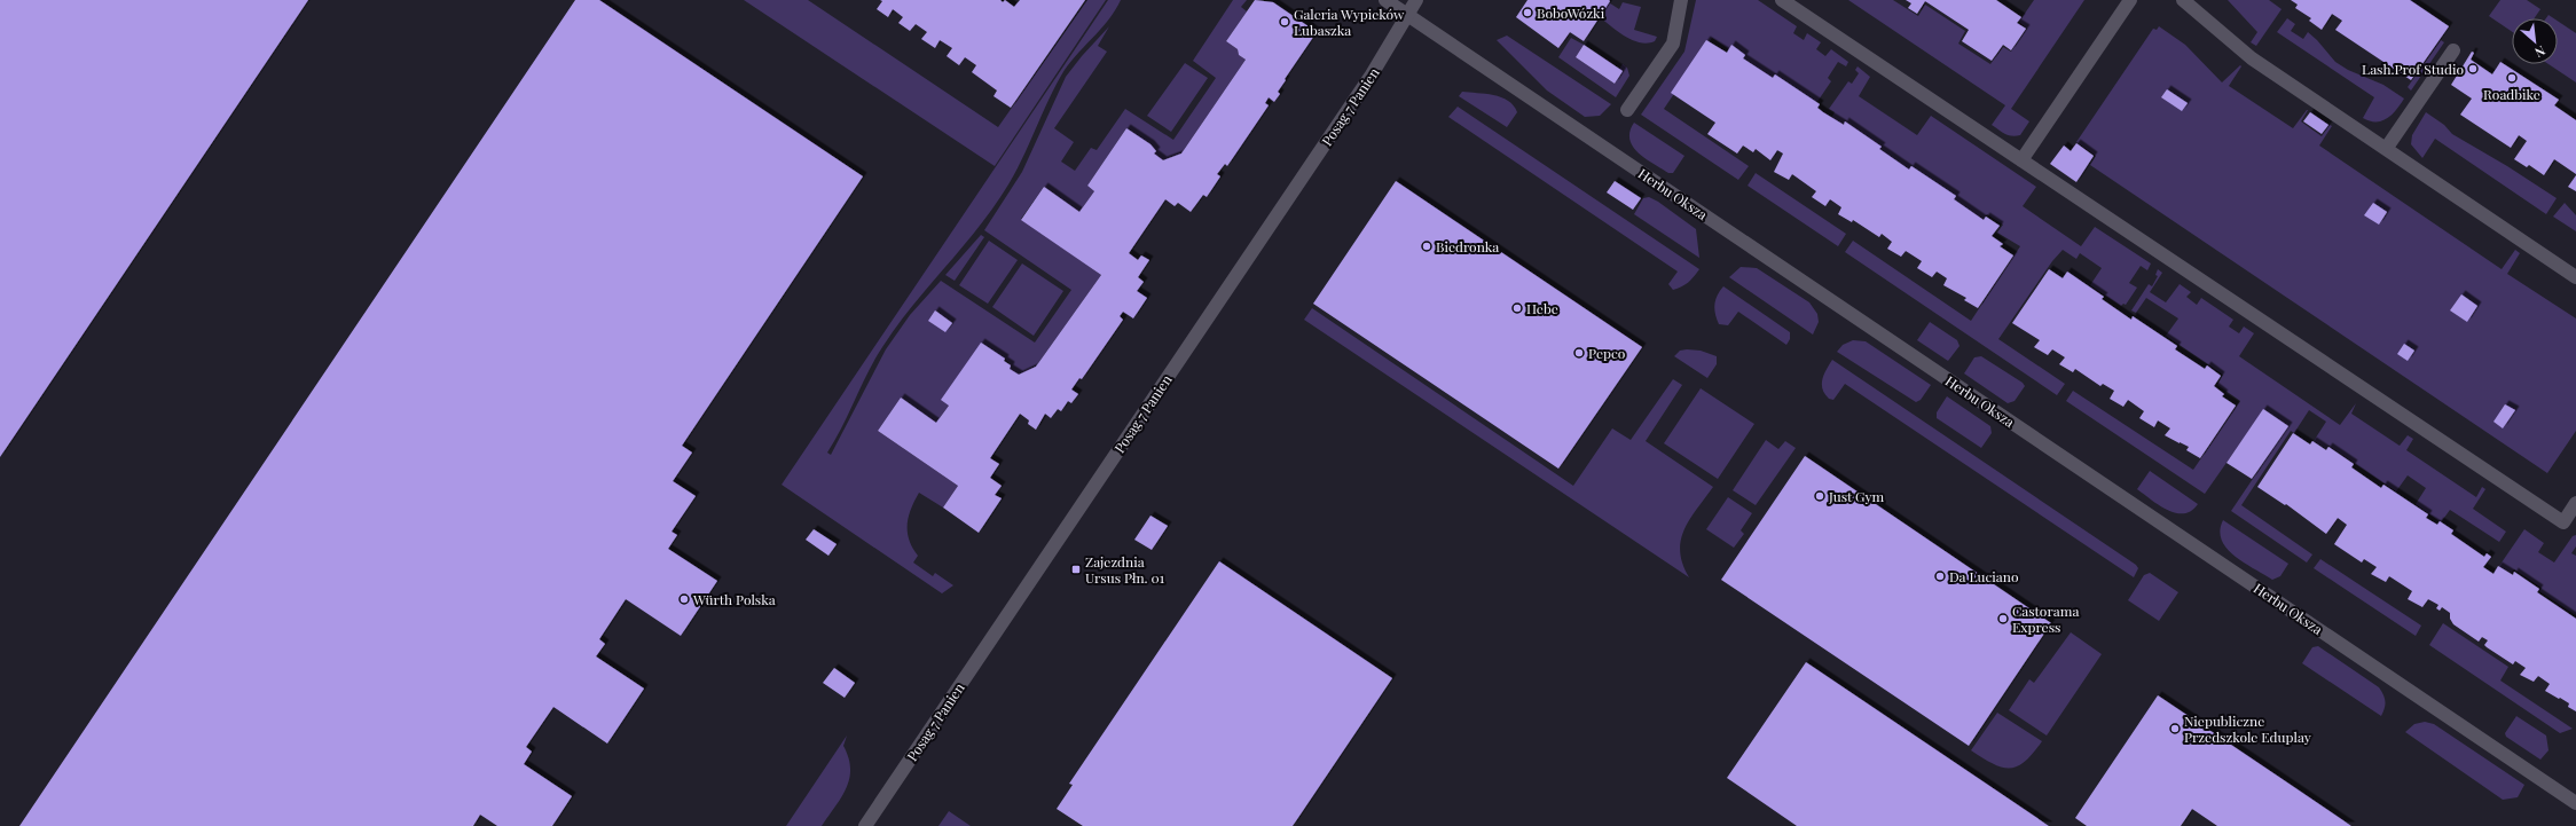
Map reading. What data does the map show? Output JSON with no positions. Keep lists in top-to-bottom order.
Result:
{
  "streets": {
    "street": ["Posag 7 Panien", "Herbu Oksza"]
  },
  "crossings": [
    ["Posag 7 Panien", "Herbu Oksza"]
  ],
  "places": {
    "other": [
      "BoboWózki",
      "Galeria Wypieków Lubaszka",
      "Lash.Prof Studio",
      "Roadbike",
      "Biedronka",
      "Hebe",
      "Pepco",
      "Just Gym",
      "Da Luciano",
      "Würth Polska",
      "Castorama Express",
      "Niepubliczne Przedszkole Eduplay"
    ],
    "transit": ["Zajezdnia Ursus Płn. 01"]
  },
  "north": "bottom right"
}
